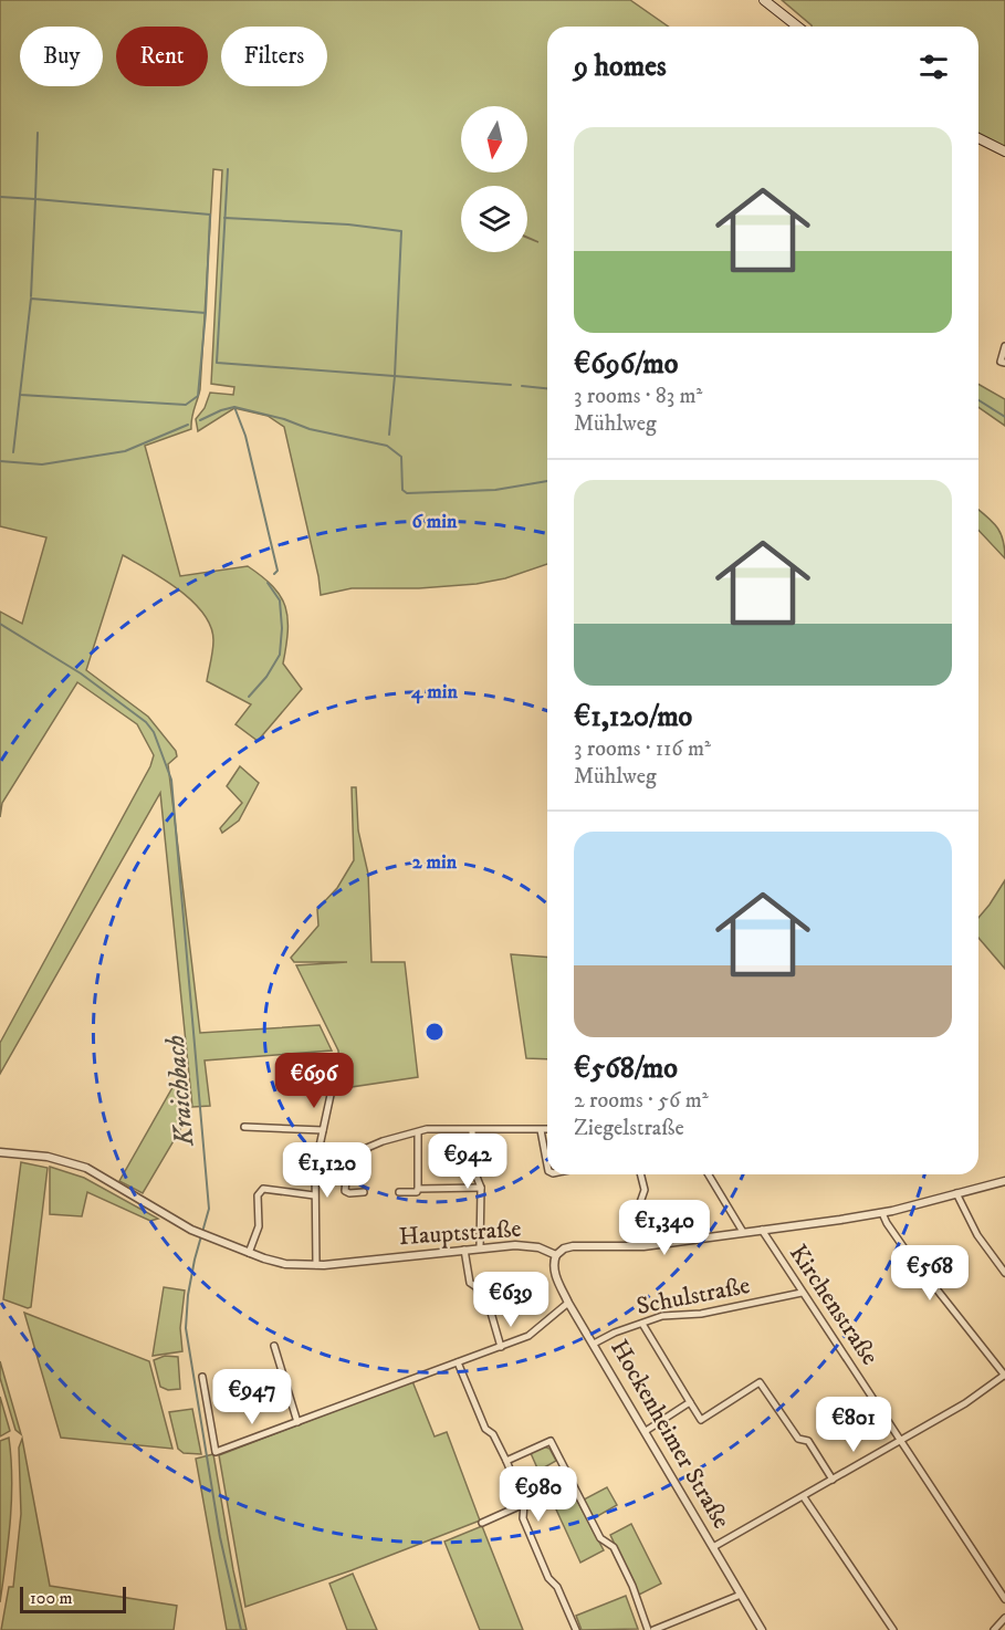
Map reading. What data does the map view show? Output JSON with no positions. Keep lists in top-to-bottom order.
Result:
{
  "streets": {
    "street": [
      "Hauptstraße",
      "Schulstraße",
      "Kirchenstraße",
      "Hockenheimer Straße"
    ]
  },
  "crossings": [
    ["Hauptstraße", "Kirchenstraße"],
    ["Hauptstraße", "Hockenheimer Straße"],
    ["Schulstraße", "Kirchenstraße"],
    ["Schulstraße", "Hockenheimer Straße"]
  ],
  "water": ["Kraichbach"],
  "scale_bar": "100 m",
  "north": "bottom",
  "page": {
    "chip": ["Buy", "Rent", "Filters"],
    "heading": "9 homes",
    "list": [
      {
        "name": "€696/mo",
        "note": "3 rooms · 83 m² · Mühlweg"
      },
      {
        "name": "€1,120/mo",
        "note": "3 rooms · 116 m² · Mühlweg"
      },
      {
        "name": "€568/mo",
        "note": "2 rooms · 56 m² · Ziegelstraße"
      }
    ],
    "price": [
      "€696",
      "€942",
      "€1,120",
      "€1,340",
      "€568",
      "€639",
      "€947",
      "€801",
      "€980"
    ],
    "scale": "100 m"
  },
  "rings": ["6 min", "4 min", "2 min"]
}
